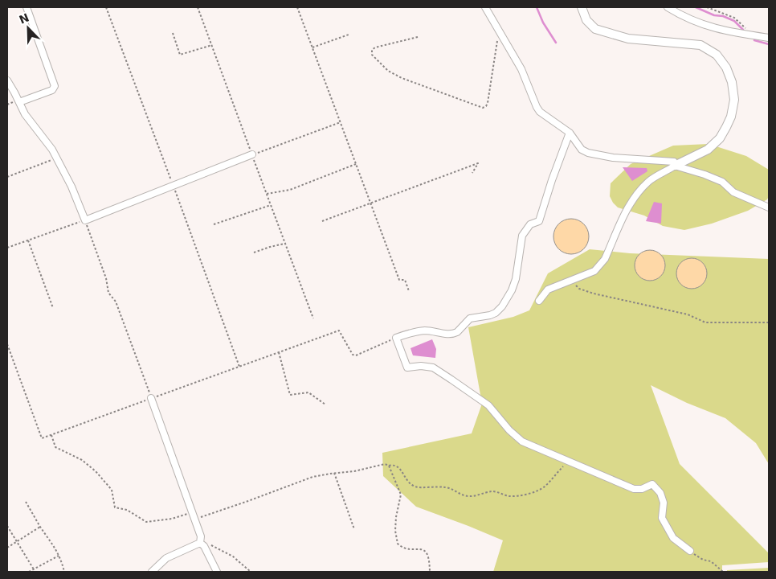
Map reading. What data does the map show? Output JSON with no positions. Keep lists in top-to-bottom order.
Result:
{
  "north": "top left"
}
